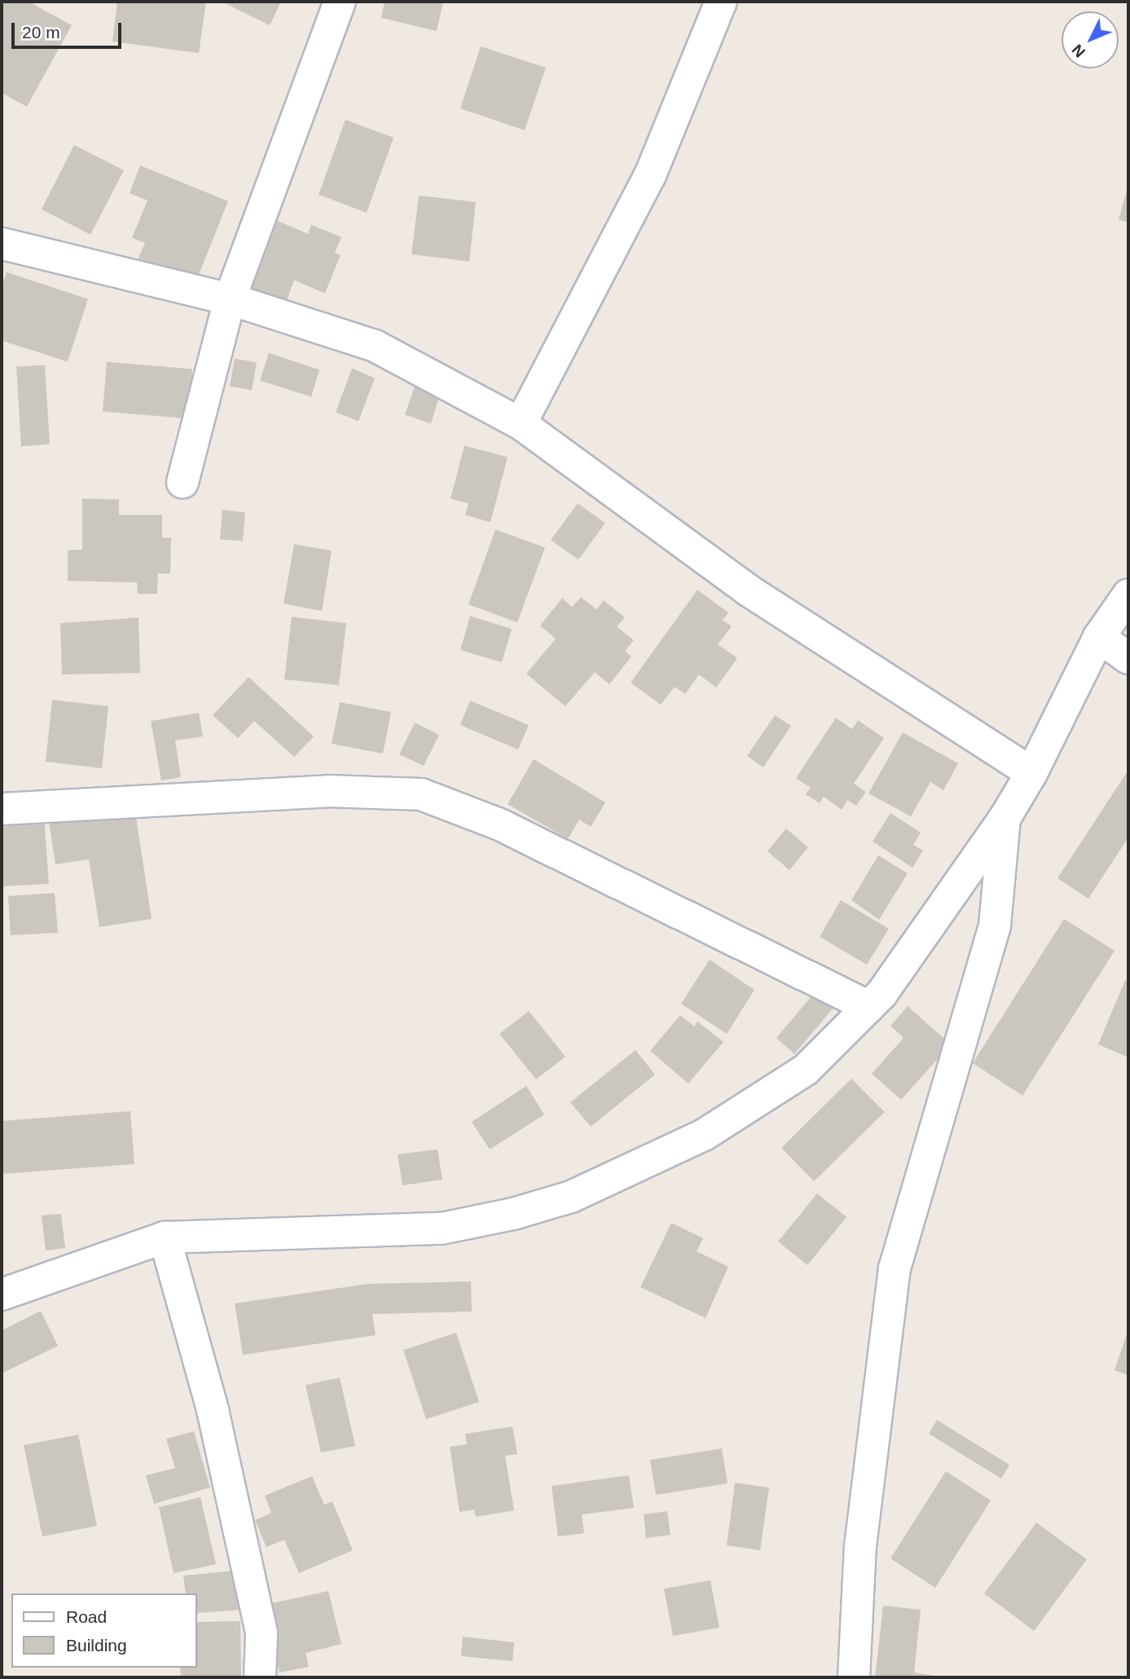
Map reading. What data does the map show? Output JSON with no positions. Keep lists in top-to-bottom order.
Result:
{
  "legend": ["Road", "Building"],
  "scale_bar": "20 m",
  "north": "bottom left"
}
